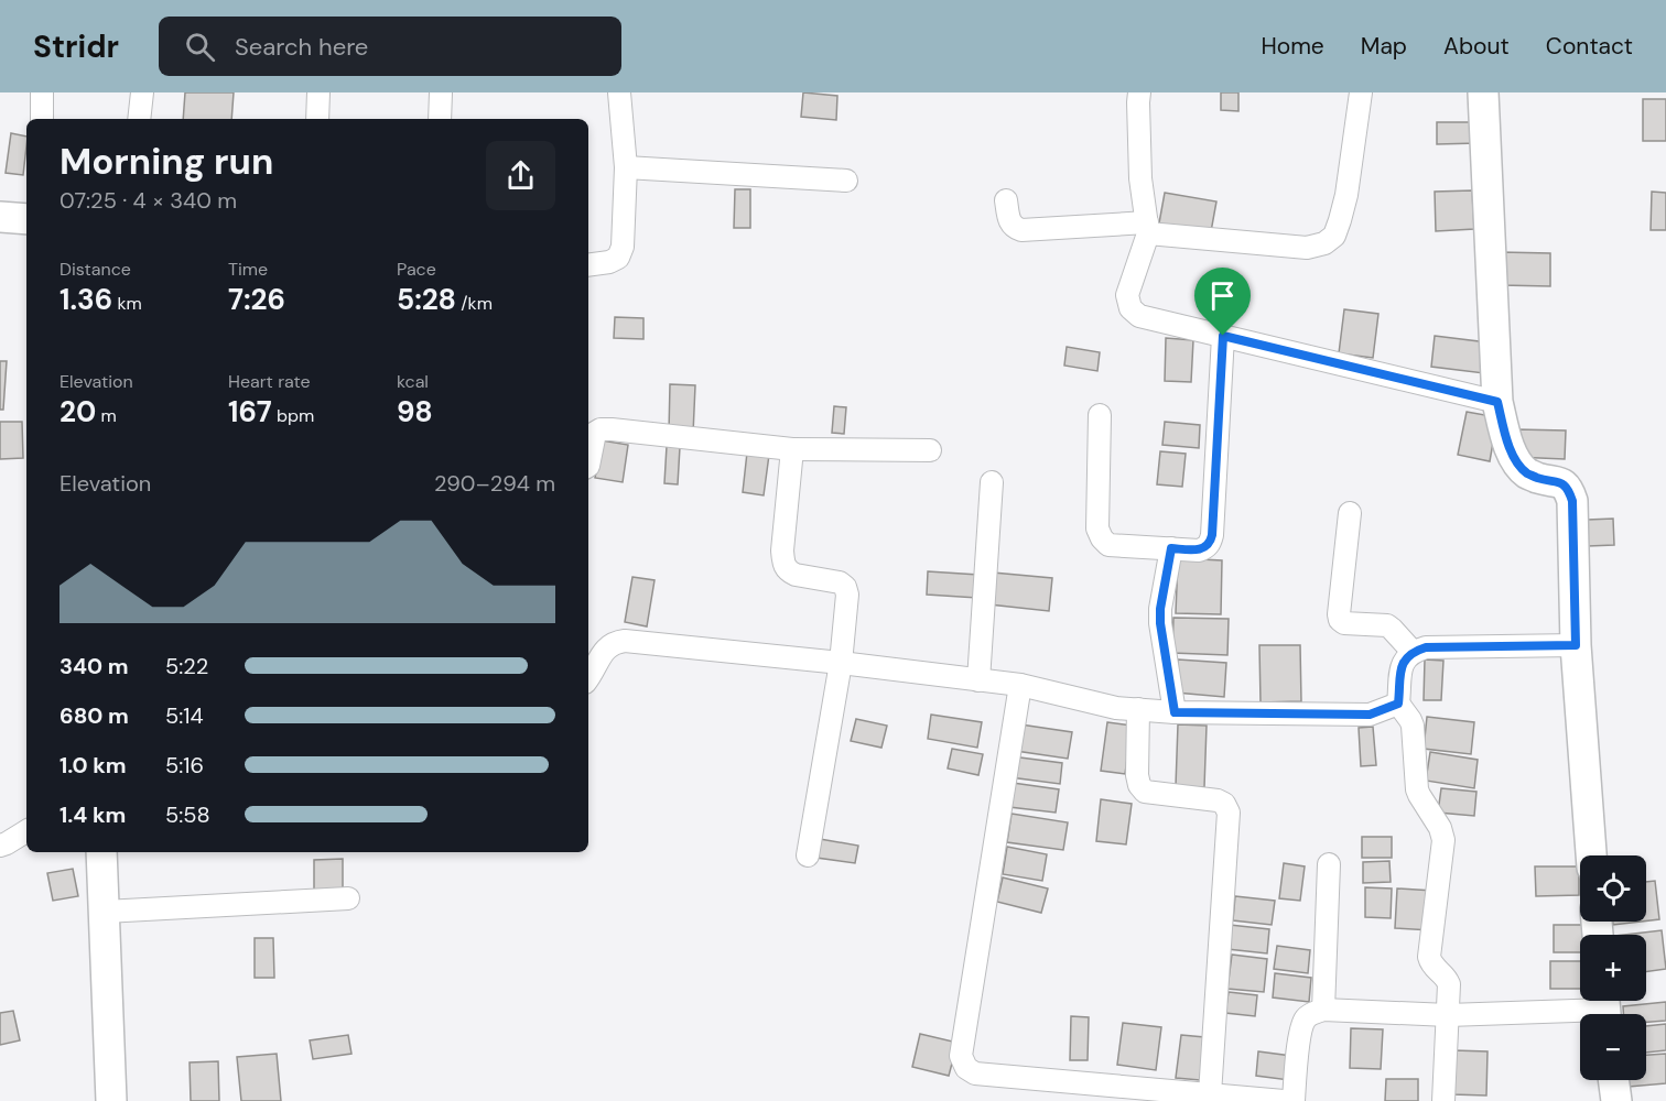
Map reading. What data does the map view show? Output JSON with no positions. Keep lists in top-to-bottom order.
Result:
{
  "page": {
    "header": "Stridr",
    "search": "Search here",
    "nav": [
      "Home",
      "Map",
      "About",
      "Contact"
    ],
    "heading": ["Morning run", "07:25 · 4 × 340 m"],
    "stats": [
      ["Distance", "1.36 km"],
      ["Time", "7:26"],
      ["Pace", "5:28 /km"],
      ["Elevation", "20 m"],
      ["Heart rate", "167 bpm"],
      ["kcal", "98"]
    ],
    "chart": ["Elevation", "290–294 m"],
    "list": [
      {
        "name": "340 m",
        "note": "5:22"
      },
      {
        "name": "680 m",
        "note": "5:14"
      },
      {
        "name": "1.0 km",
        "note": "5:16"
      },
      {
        "name": "1.4 km",
        "note": "5:58"
      }
    ],
    "map_buttons": ["+", "−"]
  }
}
